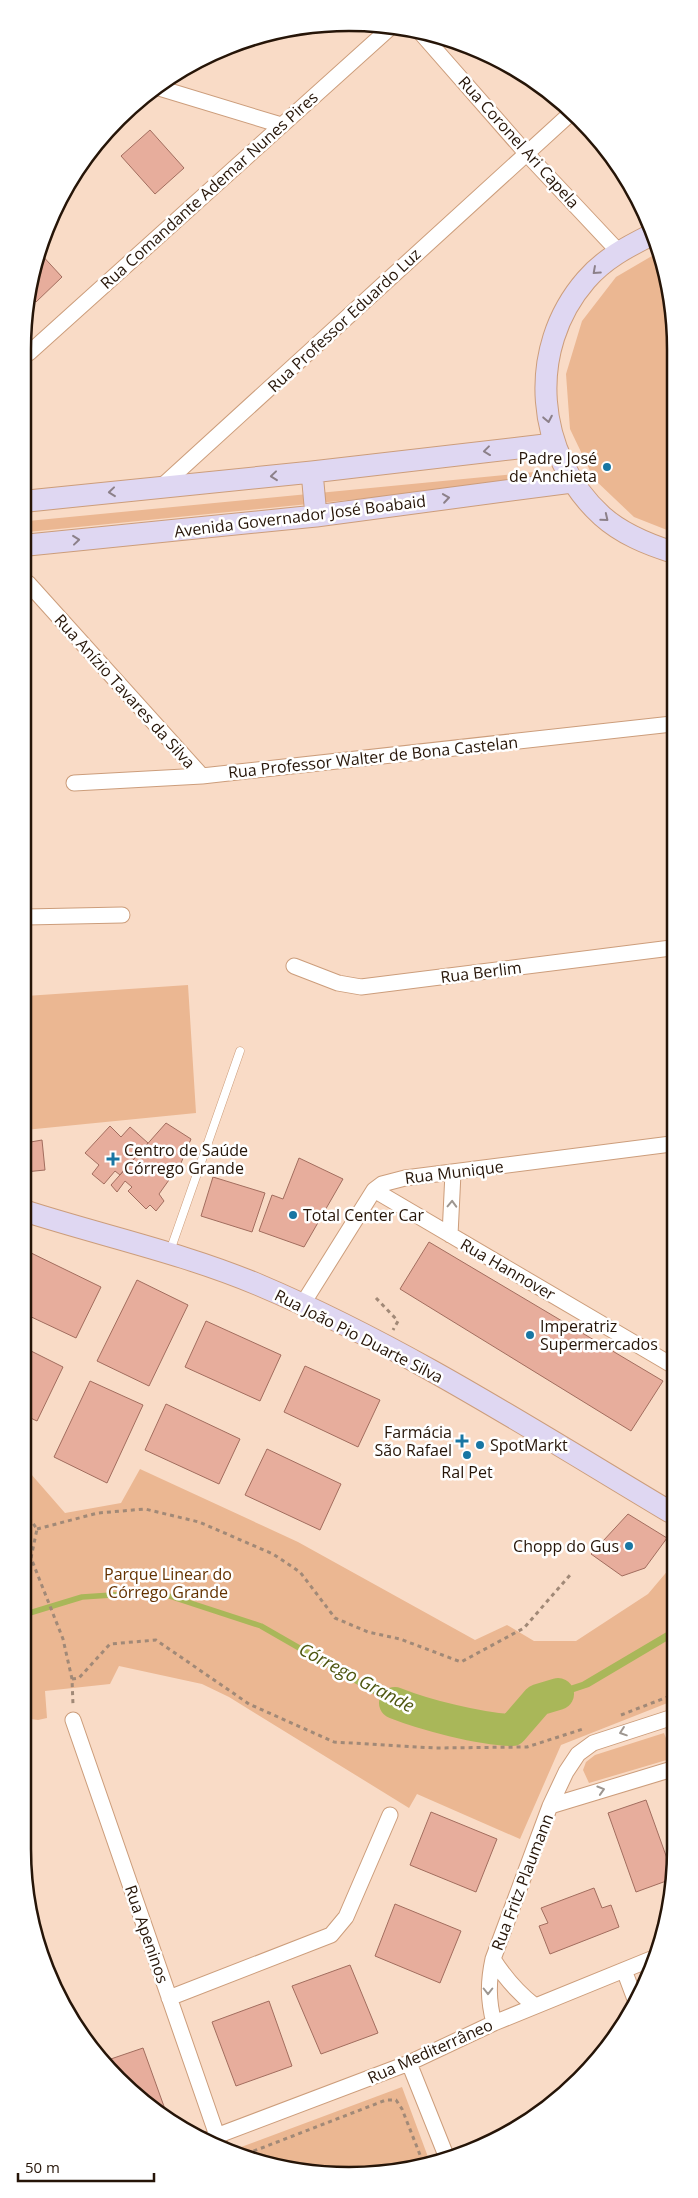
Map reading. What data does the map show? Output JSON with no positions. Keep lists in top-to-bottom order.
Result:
{
  "streets": {
    "street": [
      "Rua Coronel Ari Capela",
      "Rua Comandante Ademar Nunes Pires",
      "Rua Professor Eduardo Luz",
      "Avenida Governador José Boabaid",
      "Rua Anízio Tavares da Silva",
      "Rua Professor Walter de Bona Castelan",
      "Rua Berlim",
      "Rua Munique",
      "Rua Hannover",
      "Rua João Pio Duarte Silva",
      "Rua Fritz Plaumann",
      "Rua Apeninos",
      "Rua Mediterrâneo"
    ]
  },
  "crossings": [
    ["Rua Coronel Ari Capela", "Rua Professor Eduardo Luz"],
    ["Rua Anízio Tavares da Silva", "Rua Professor Walter de Bona Castelan"],
    ["Rua Munique", "Rua Hannover"],
    ["Rua Fritz Plaumann", "Rua Mediterrâneo"]
  ],
  "water": ["Córrego Grande"],
  "parks": ["Parque Linear do Córrego Grande"],
  "places": {
    "other": [
      "Padre José de Anchieta",
      "Total Center Car",
      "Imperatriz Supermercados",
      "SpotMarkt",
      "Ral Pet",
      "Chopp do Gus"
    ],
    "health": ["Centro de Saúde Córrego Grande", "Farmácia São Rafael"]
  },
  "scale_bar": "50 m"
}
